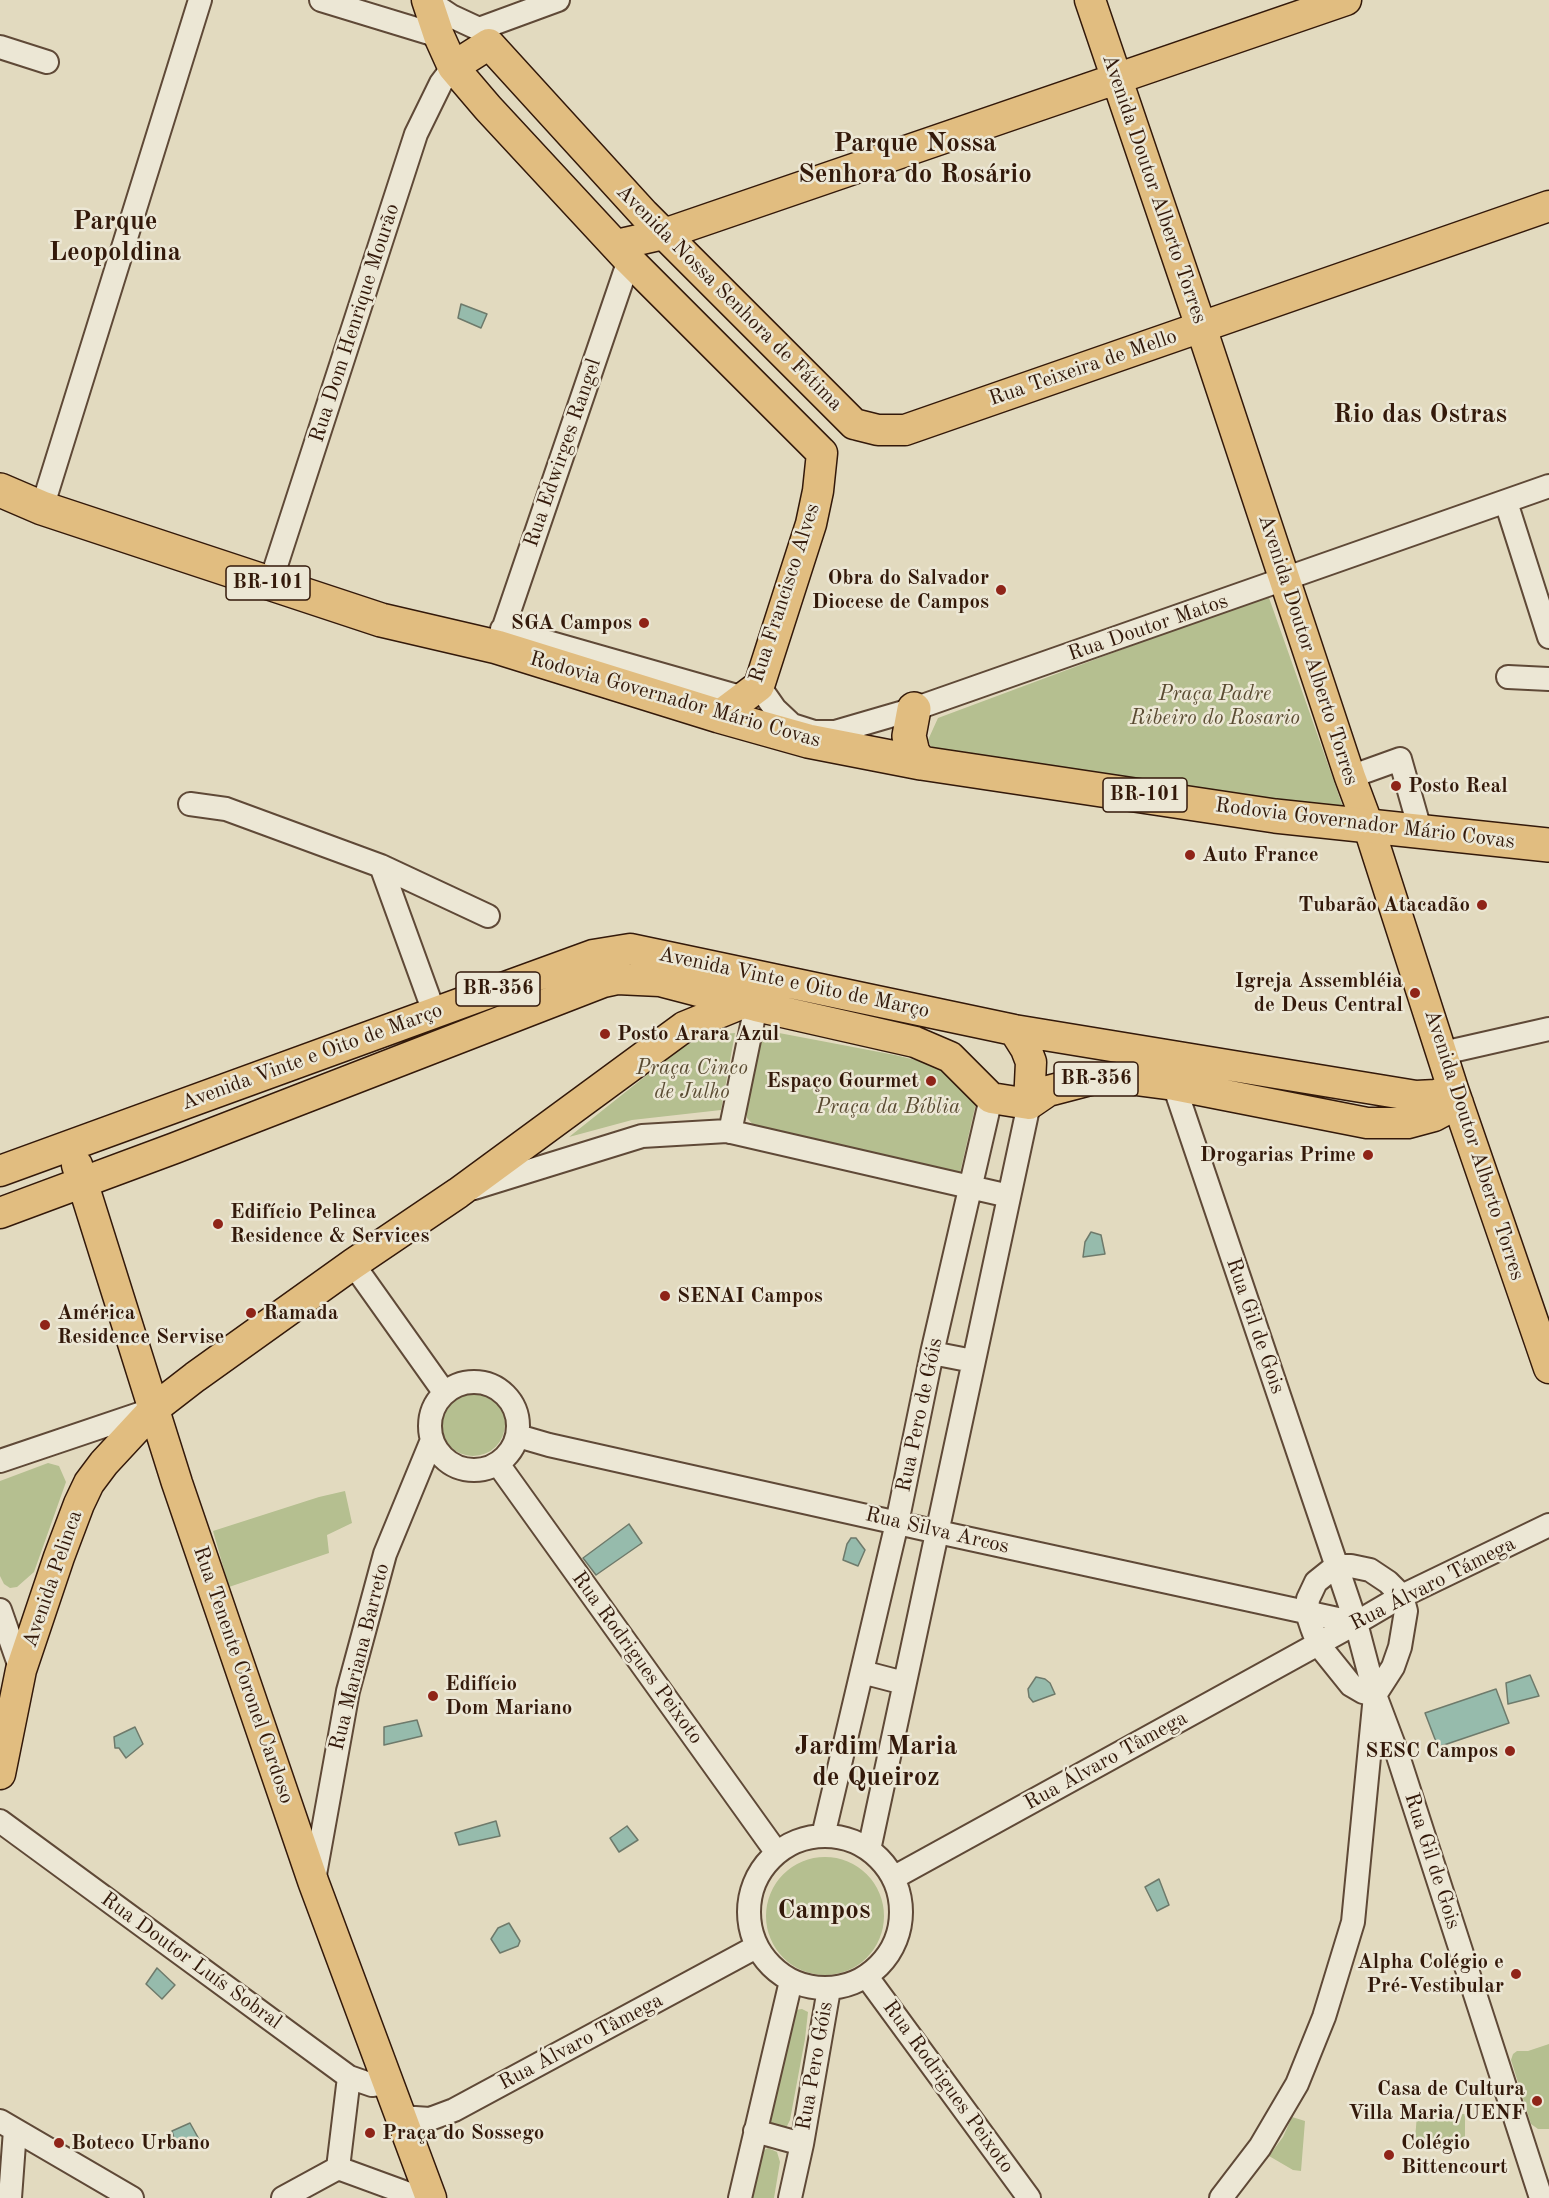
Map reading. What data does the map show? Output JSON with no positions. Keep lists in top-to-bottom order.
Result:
{
  "streets": {
    "highway": ["BR-101", "Rodovia Governador Mário Covas"],
    "main road": [
      "Avenida Doutor Alberto Torres",
      "Avenida Nossa Senhora de Fátima",
      "Rua Teixeira de Mello",
      "Rua Francisco Alves",
      "Avenida Vinte e Oito de Março",
      "BR-356",
      "Avenida Pelinca",
      "Rua Tenente Coronel Cardoso"
    ],
    "street": [
      "Rua Dom Henrique Mourão",
      "Rua Edwirges Rangel",
      "Rua Doutor Matos",
      "Rua Gil de Gois",
      "Rua Pero de Góis",
      "Rua Silva Arcos",
      "Rua Álvaro Támega",
      "Rua Mariana Barreto",
      "Rua Rodrigues Peixoto",
      "Rua Álvaro Tâmega",
      "Rua Doutor Luís Sobral",
      "Rua Pero Góis"
    ]
  },
  "crossings": [
    ["Avenida Doutor Alberto Torres", "Rua Teixeira de Mello"],
    ["Avenida Doutor Alberto Torres", "Rua Doutor Matos"],
    ["Avenida Doutor Alberto Torres", "Rodovia Governador Mário Covas"],
    ["Avenida Doutor Alberto Torres", "BR-356"],
    ["Avenida Nossa Senhora de Fátima", "Rua Dom Henrique Mourão"],
    ["Avenida Nossa Senhora de Fátima", "Rua Teixeira de Mello"],
    ["Avenida Nossa Senhora de Fátima", "Rua Edwirges Rangel"],
    ["Avenida Nossa Senhora de Fátima", "Rua Francisco Alves"],
    ["Rua Dom Henrique Mourão", "Rodovia Governador Mário Covas"],
    ["Rua Edwirges Rangel", "Rodovia Governador Mário Covas"],
    ["Rua Francisco Alves", "Rua Doutor Matos"],
    ["Rua Francisco Alves", "Rodovia Governador Mário Covas"],
    ["Rua Doutor Matos", "Rodovia Governador Mário Covas"],
    ["Avenida Vinte e Oito de Março", "BR-356"],
    ["Avenida Vinte e Oito de Março", "Rua Pero de Góis"],
    ["Avenida Vinte e Oito de Março", "Avenida Pelinca"],
    ["Avenida Vinte e Oito de Março", "Rua Tenente Coronel Cardoso"],
    ["BR-356", "Rua Gil de Gois"],
    ["BR-356", "Rua Pero de Góis"],
    ["Rua Gil de Gois", "Rua Silva Arcos"],
    ["Rua Gil de Gois", "Rua Álvaro Támega"],
    ["Rua Pero de Góis", "Rua Silva Arcos"],
    ["Rua Pero de Góis", "Rua Rodrigues Peixoto"],
    ["Rua Pero de Góis", "Rua Álvaro Tâmega"],
    ["Rua Pero de Góis", "Rua Pero Góis"],
    ["Rua Silva Arcos", "Rua Álvaro Támega"],
    ["Rua Silva Arcos", "Rua Mariana Barreto"],
    ["Rua Silva Arcos", "Rua Rodrigues Peixoto"],
    ["Avenida Pelinca", "Rua Tenente Coronel Cardoso"],
    ["Rua Álvaro Támega", "Rua Álvaro Tâmega"],
    ["Rua Mariana Barreto", "Rua Rodrigues Peixoto"],
    ["Rua Mariana Barreto", "Rua Tenente Coronel Cardoso"],
    ["Rua Rodrigues Peixoto", "Rua Álvaro Tâmega"],
    ["Rua Rodrigues Peixoto", "Rua Pero Góis"],
    ["Rua Tenente Coronel Cardoso", "Rua Álvaro Tâmega"],
    ["Rua Tenente Coronel Cardoso", "Rua Doutor Luís Sobral"],
    ["Rua Álvaro Tâmega", "Rua Pero Góis"]
  ],
  "districts": [
    "Parque Nossa Senhora do Rosário",
    "Parque Leopoldina",
    "Rio das Ostras",
    "Jardim Maria de Queiroz",
    "Campos"
  ],
  "parks": ["Praça Padre Ribeiro do Rosario", "Praça Cinco de Julho", "Praça da Bíblia"],
  "places": [
    "Obra do Salvador Diocese de Campos",
    "SGA Campos",
    "Posto Real",
    "Auto France",
    "Tubarão Atacadão",
    "Igreja Assembléia de Deus Central",
    "Posto Arara Azul",
    "Espaço Gourmet",
    "Drogarias Prime",
    "Edifício Pelinca Residence & Services",
    "SENAI Campos",
    "Ramada",
    "América Residence Servise",
    "Edifício Dom Mariano",
    "SESC Campos",
    "Alpha Colégio e Pré-Vestibular",
    "Casa de Cultura Villa Maria/UENF",
    "Praça do Sossego",
    "Boteco Urbano",
    "Colégio Bittencourt"
  ]
}
